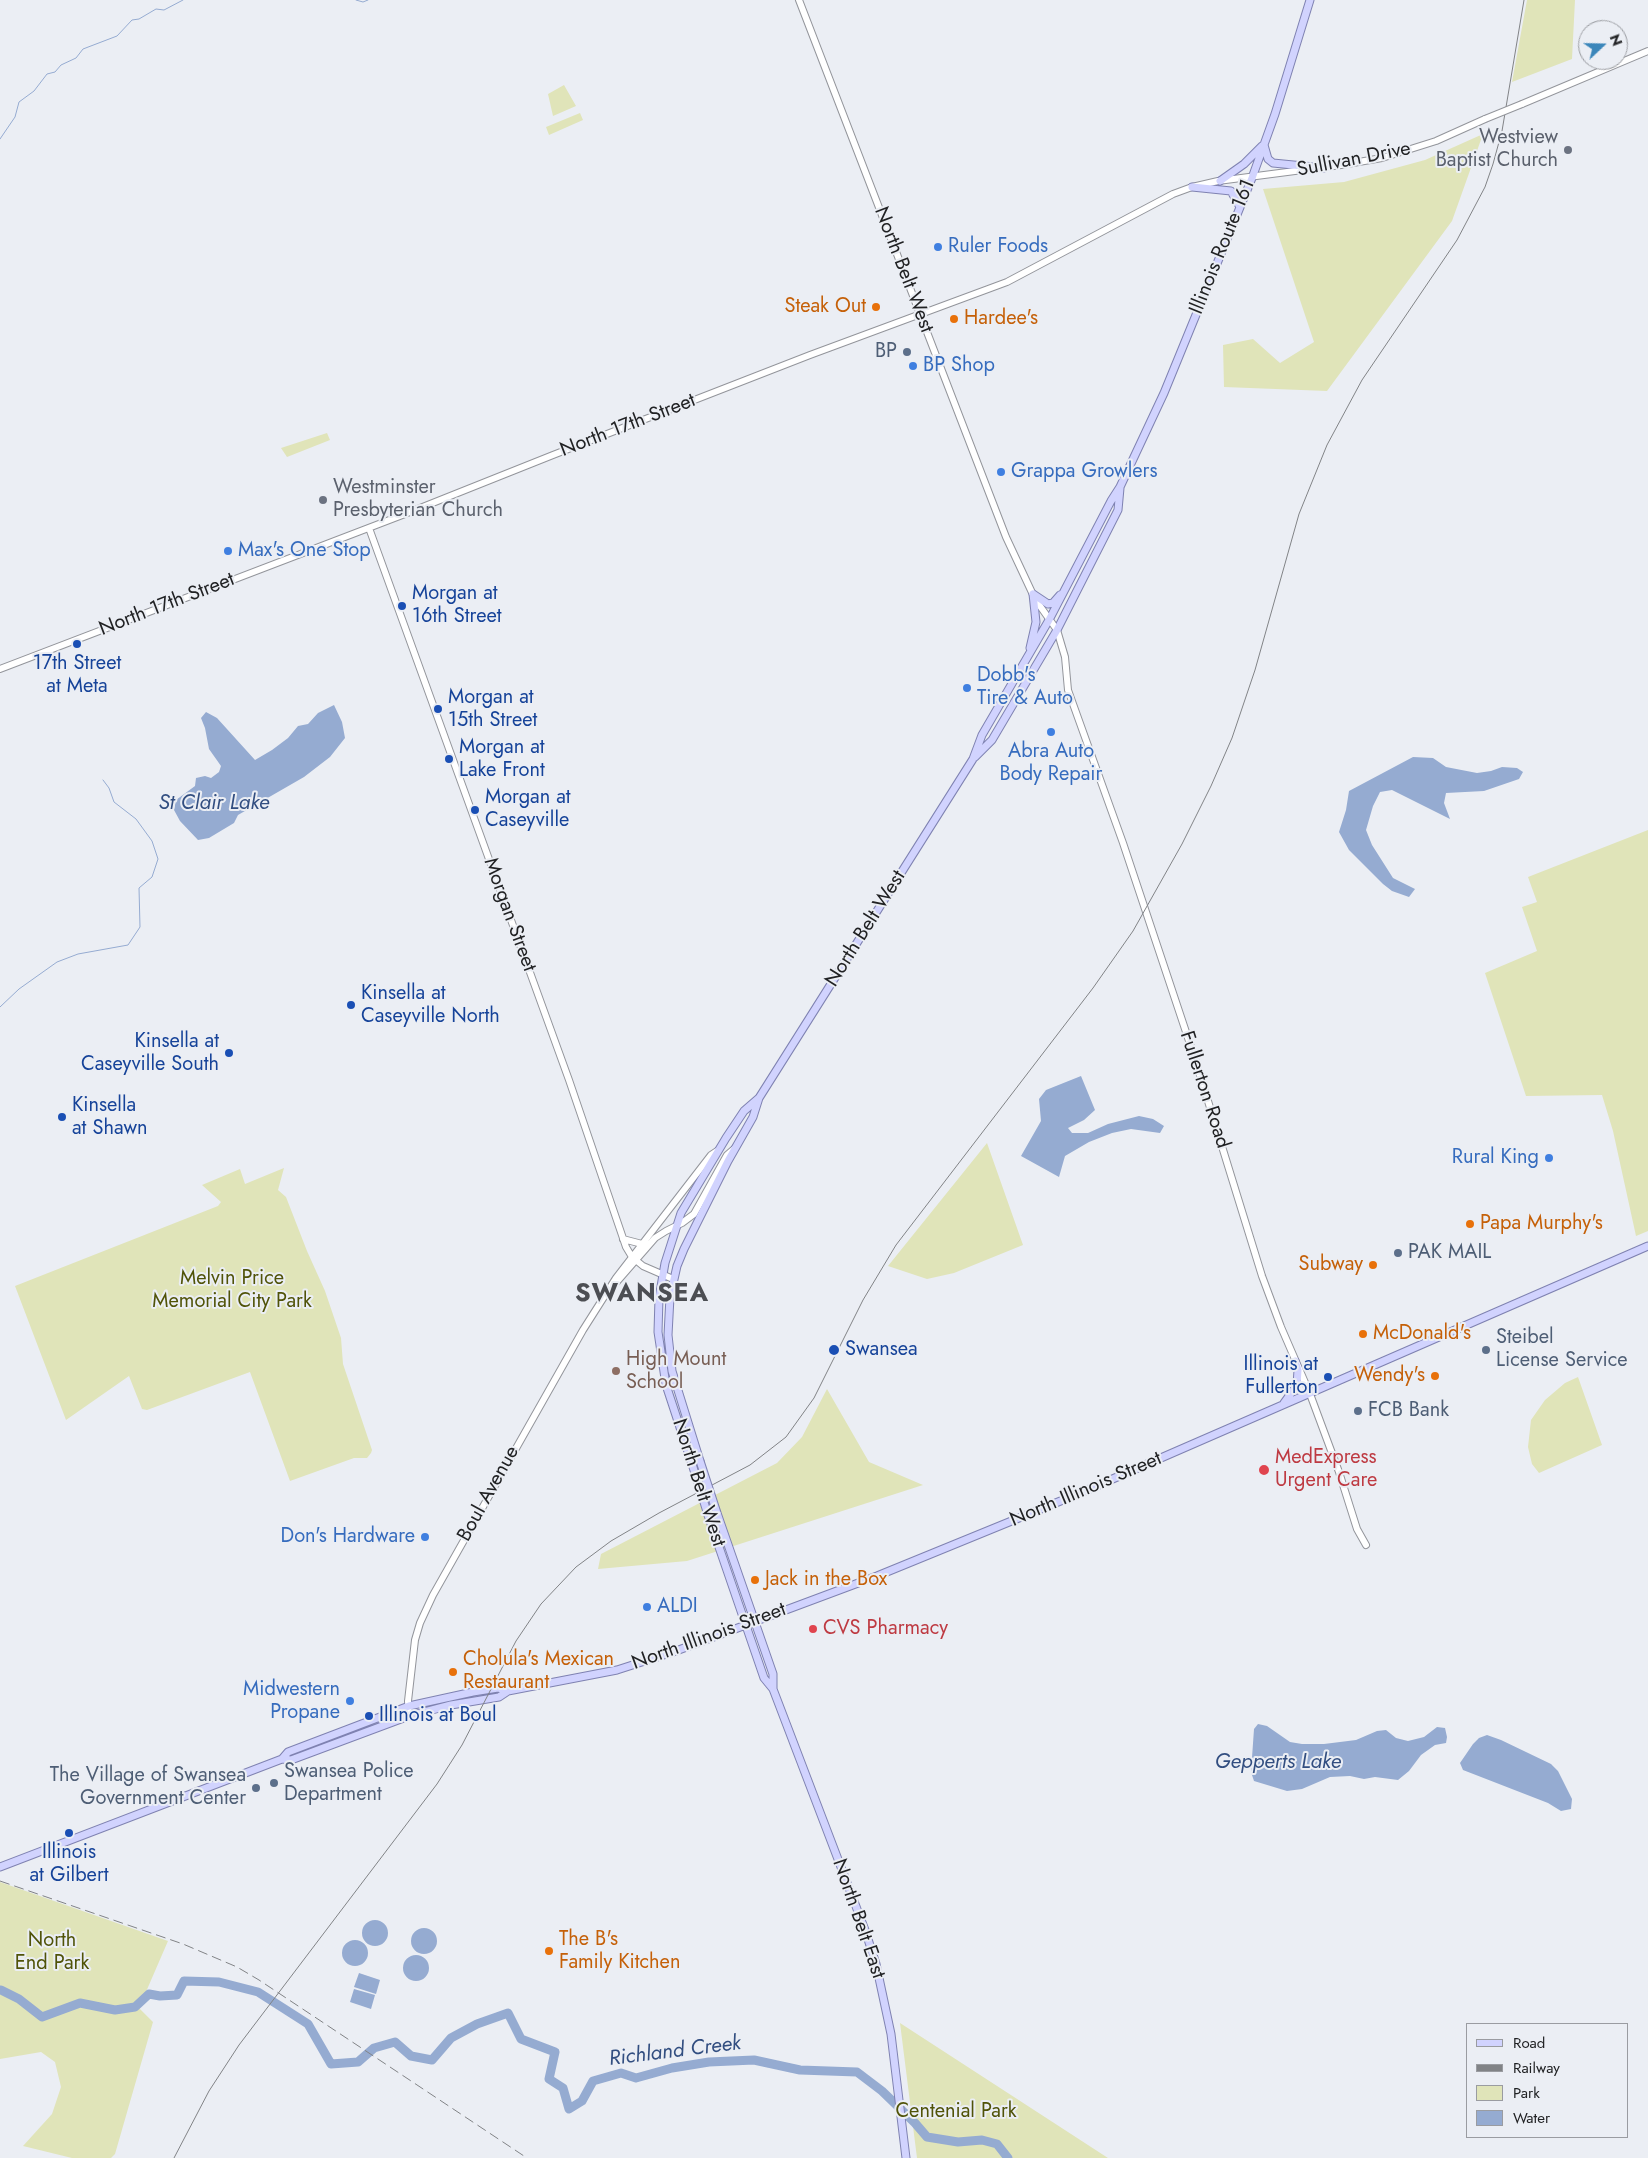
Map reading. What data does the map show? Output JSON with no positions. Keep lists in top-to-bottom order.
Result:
{
  "streets": {
    "main road": [
      "Illinois Route 161",
      "North Belt West",
      "North Illinois Street",
      "North Belt East"
    ],
    "street": [
      "Sullivan Drive",
      "North 17th Street",
      "Morgan Street",
      "Fullerton Road",
      "Boul Avenue"
    ]
  },
  "crossings": [
    ["Sullivan Drive", "Illinois Route 161"],
    ["Sullivan Drive", "North 17th Street"],
    ["Illinois Route 161", "North Belt West"],
    ["Illinois Route 161", "North 17th Street"],
    ["Illinois Route 161", "Fullerton Road"],
    ["North Belt West", "North 17th Street"],
    ["North Belt West", "Fullerton Road"],
    ["North Belt West", "North Illinois Street"],
    ["North Belt West", "Boul Avenue"],
    ["North Belt West", "North Belt East"],
    ["North 17th Street", "Morgan Street"],
    ["Morgan Street", "Boul Avenue"],
    ["Fullerton Road", "North Illinois Street"],
    ["North Illinois Street", "Boul Avenue"],
    ["North Illinois Street", "North Belt East"]
  ],
  "districts": ["SWANSEA"],
  "water": ["St Clair Lake", "Gepperts Lake", "Richland Creek"],
  "parks": ["Melvin Price Memorial City Park", "North End Park", "Centenial Park"],
  "places": [
    "Westview Baptist Church",
    "Ruler Foods",
    "Steak Out",
    "Hardee's",
    "BP",
    "BP Shop",
    "Grappa Growlers",
    "Westminster Presbyterian Church",
    "Max's One Stop",
    "Morgan at 16th Street",
    "17th Street at Meta",
    "Dobb's Tire & Auto",
    "Morgan at 15th Street",
    "Abra Auto Body Repair",
    "Morgan at Lake Front",
    "Morgan at Caseyville",
    "Kinsella at Caseyville North",
    "Kinsella at Caseyville South",
    "Kinsella at Shawn",
    "Rural King",
    "Papa Murphy's",
    "PAK MAIL",
    "Subway",
    "McDonald's",
    "Swansea",
    "Steibel License Service",
    "High Mount School",
    "Wendy's",
    "Illinois at Fullerton",
    "FCB Bank",
    "MedExpress Urgent Care",
    "Don's Hardware",
    "Jack in the Box",
    "ALDI",
    "CVS Pharmacy",
    "Cholula's Mexican Restaurant",
    "Midwestern Propane",
    "Illinois at Boul",
    "Swansea Police Department",
    "The Village of Swansea Government Center",
    "Illinois at Gilbert",
    "The B's Family Kitchen"
  ],
  "legend": [
    "Road",
    "Railway",
    "Park",
    "Water"
  ],
  "north": "right"
}
